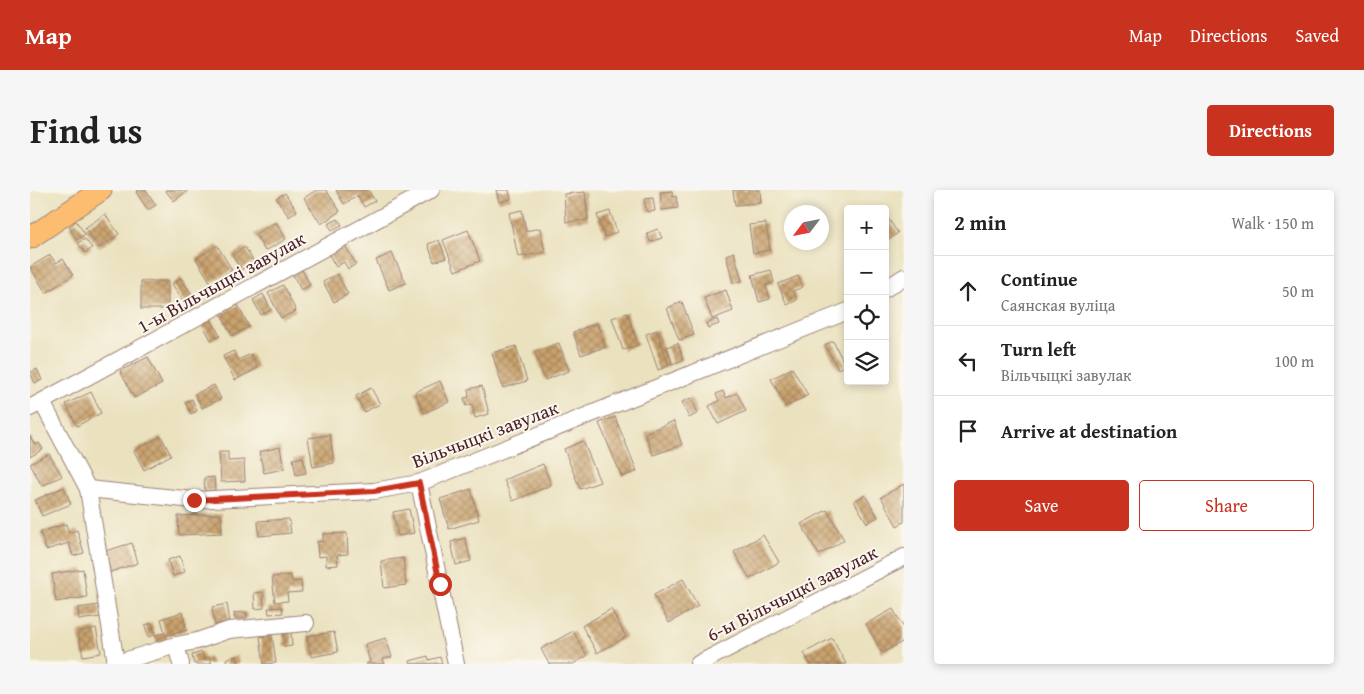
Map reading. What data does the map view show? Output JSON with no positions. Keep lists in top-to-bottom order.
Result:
{
  "streets": {
    "street": ["1-ы Вільчыцкі завулак", "Вільчыцкі завулак", "6-ы Вільчыцкі завулак"]
  },
  "north": "bottom left",
  "page": {
    "header": "Map",
    "nav": ["Map", "Directions", "Saved"],
    "title": "Find us",
    "buttons": [
      "Directions",
      ["Save", "Share"]
    ],
    "heading": ["2 min", "Walk · 150 m"],
    "map_buttons": ["+", "−"],
    "list": [
      ["Continue", "Саянская вуліца", "50 m"],
      ["Turn left", "Вільчыцкі завулак", "100 m"],
      "Arrive at destination"
    ]
  }
}
